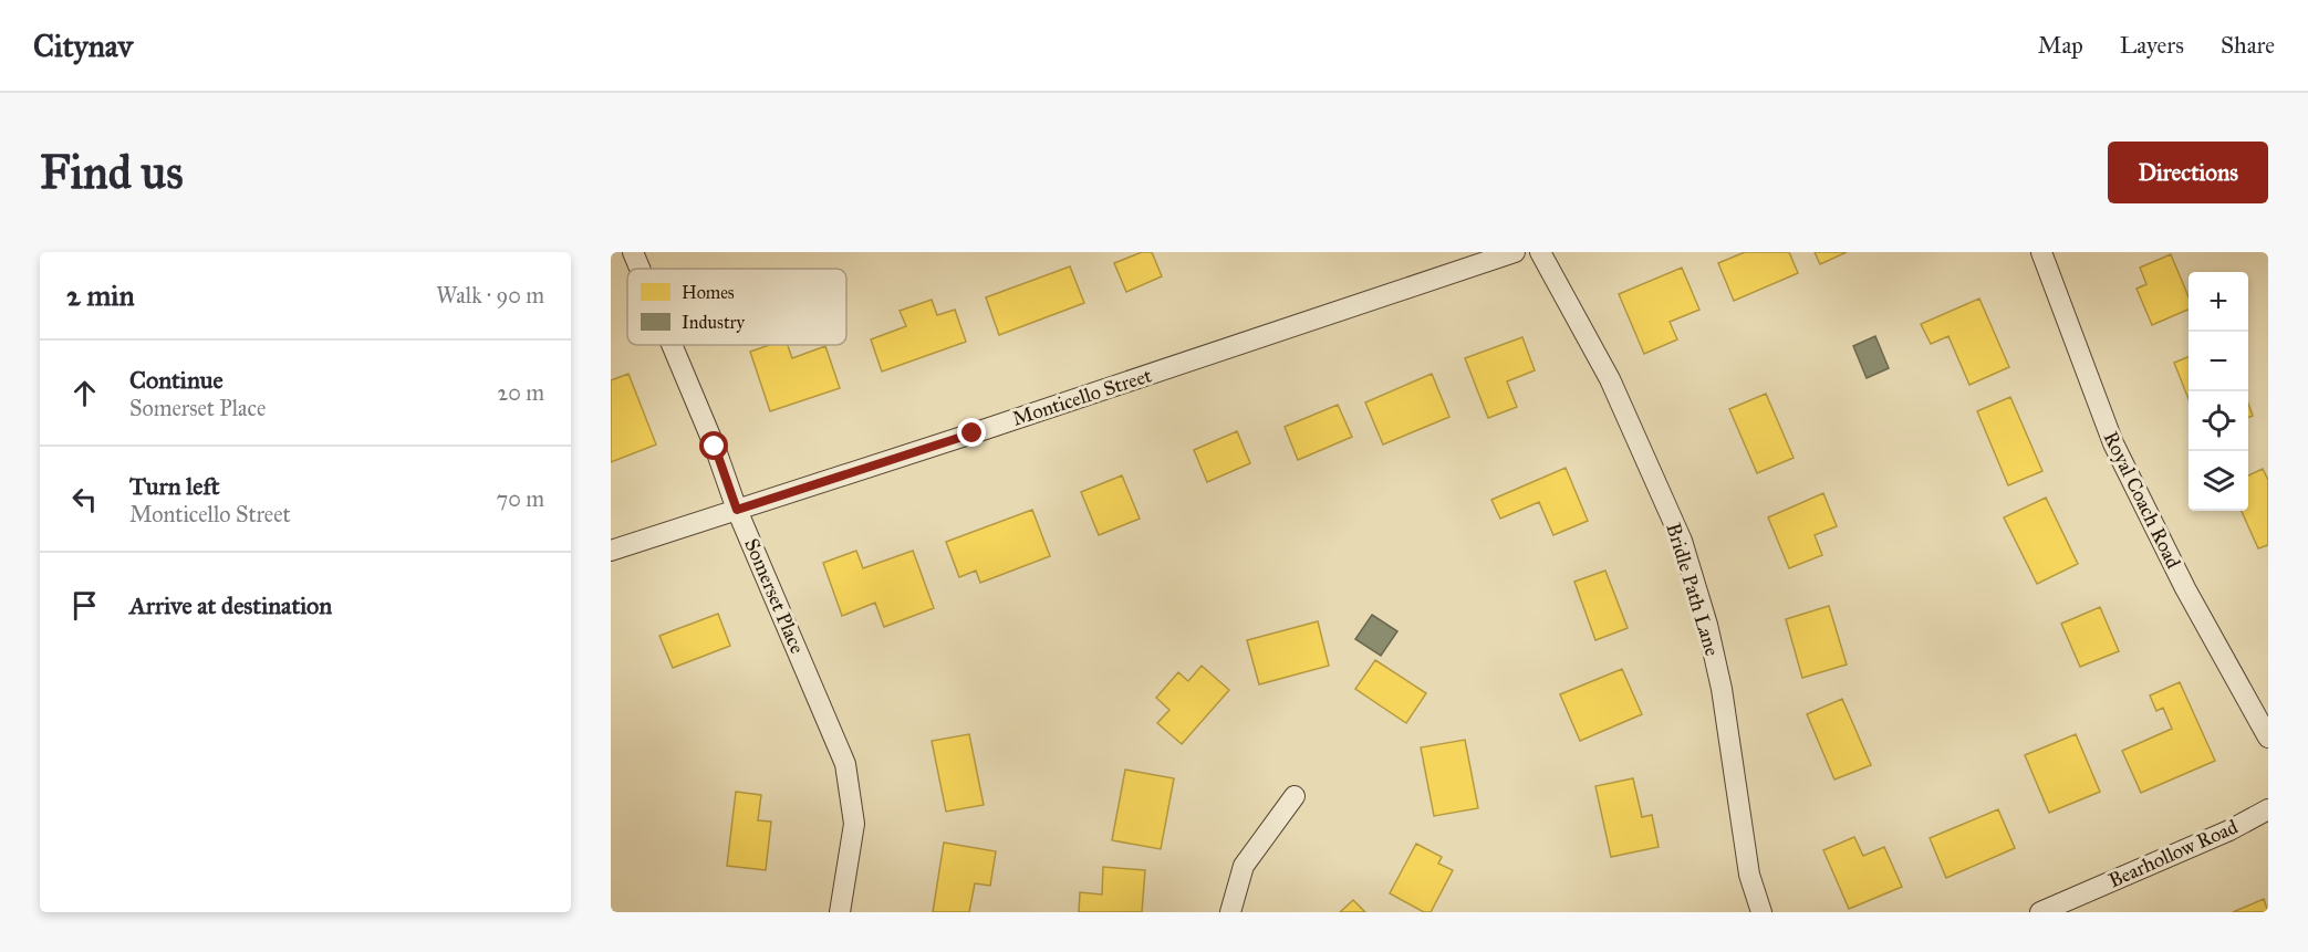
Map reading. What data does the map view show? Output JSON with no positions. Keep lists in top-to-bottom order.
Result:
{
  "streets": {
    "street": [
      "Monticello Street",
      "Royal Coach Road",
      "Bridle Path Lane",
      "Somerset Place",
      "Bearhollow Road"
    ]
  },
  "crossings": [
    ["Monticello Street", "Somerset Place"]
  ],
  "legend": ["Homes", "Industry"],
  "page": {
    "header": "Citynav",
    "nav": ["Map", "Layers", "Share"],
    "buttons": "Directions",
    "title": "Find us",
    "heading": ["2 min", "Walk · 90 m"],
    "map_buttons": ["+", "−"],
    "list": [
      ["Continue", "Somerset Place", "20 m"],
      ["Turn left", "Monticello Street", "70 m"],
      "Arrive at destination"
    ]
  }
}
